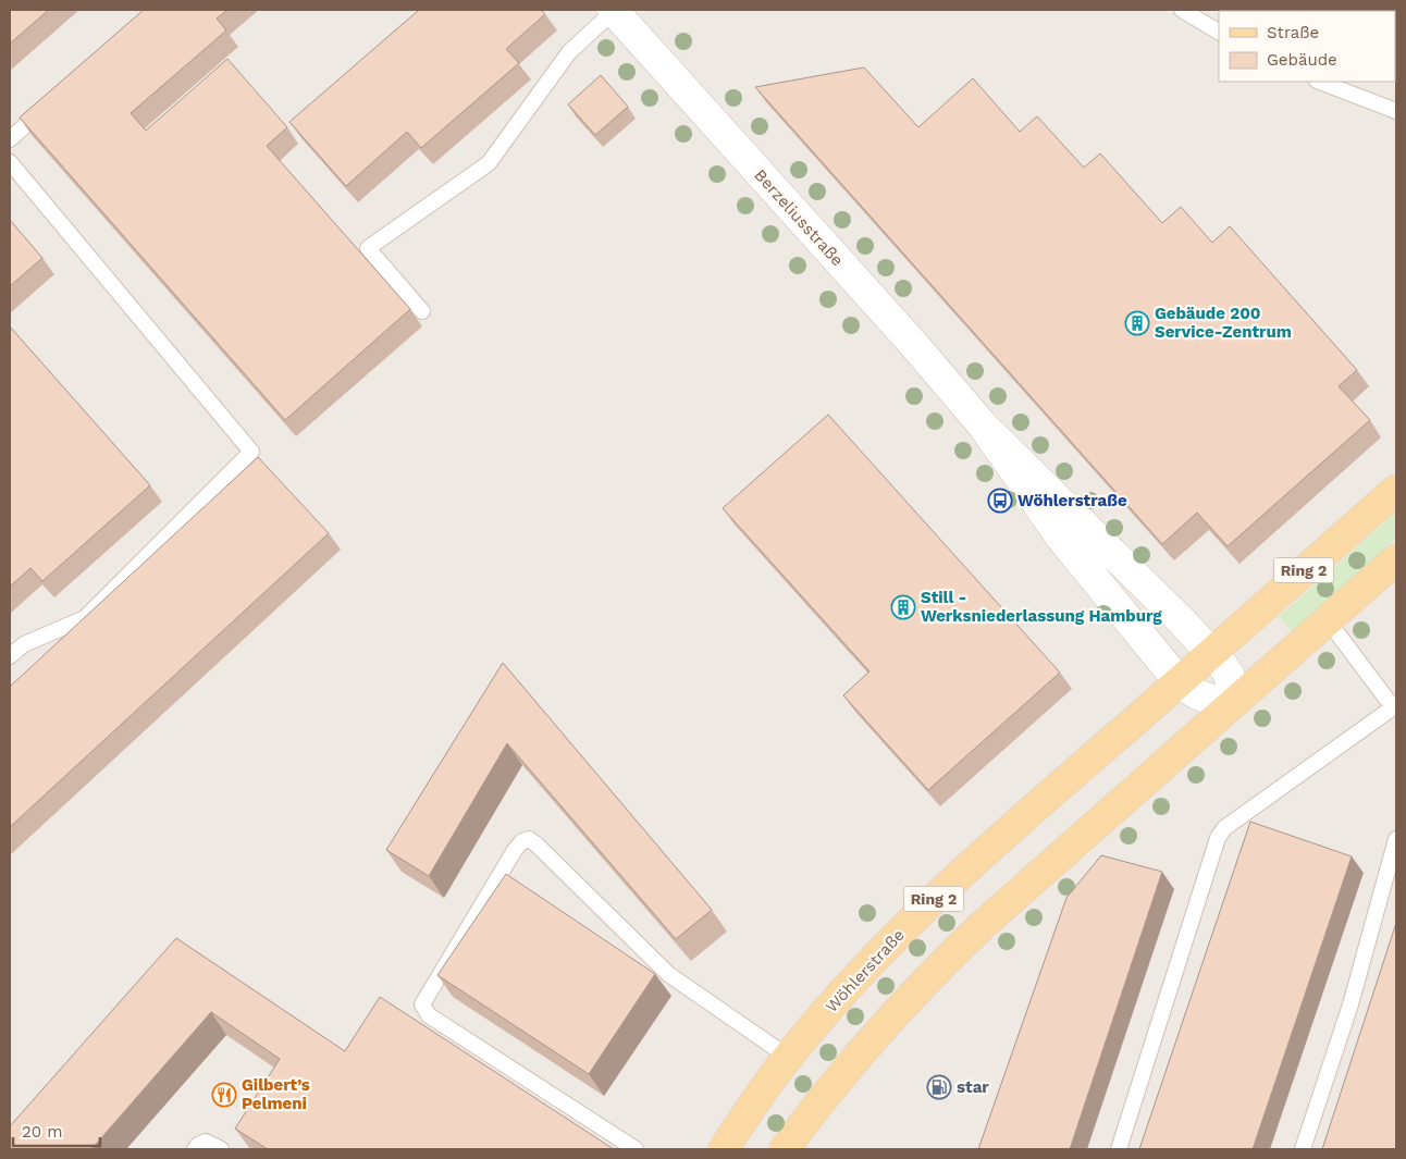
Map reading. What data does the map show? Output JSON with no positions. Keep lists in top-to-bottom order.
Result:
{
  "streets": {
    "main road": ["Ring 2", "Wöhlerstraße"],
    "street": ["Berzeliusstraße"]
  },
  "crossings": [
    ["Berzeliusstraße", "Ring 2"],
    ["Berzeliusstraße", "Wöhlerstraße"]
  ],
  "places": {
    "building": ["Gebäude 200 Service-Zentrum", "Still - Werksniederlassung Hamburg"],
    "bus stop": ["Wöhlerstraße"],
    "fuel station": ["star"],
    "restaurant": ["Gilbert’s Pelmeni"]
  },
  "legend": ["Straße", "Gebäude"],
  "scale_bar": "20 m"
}
